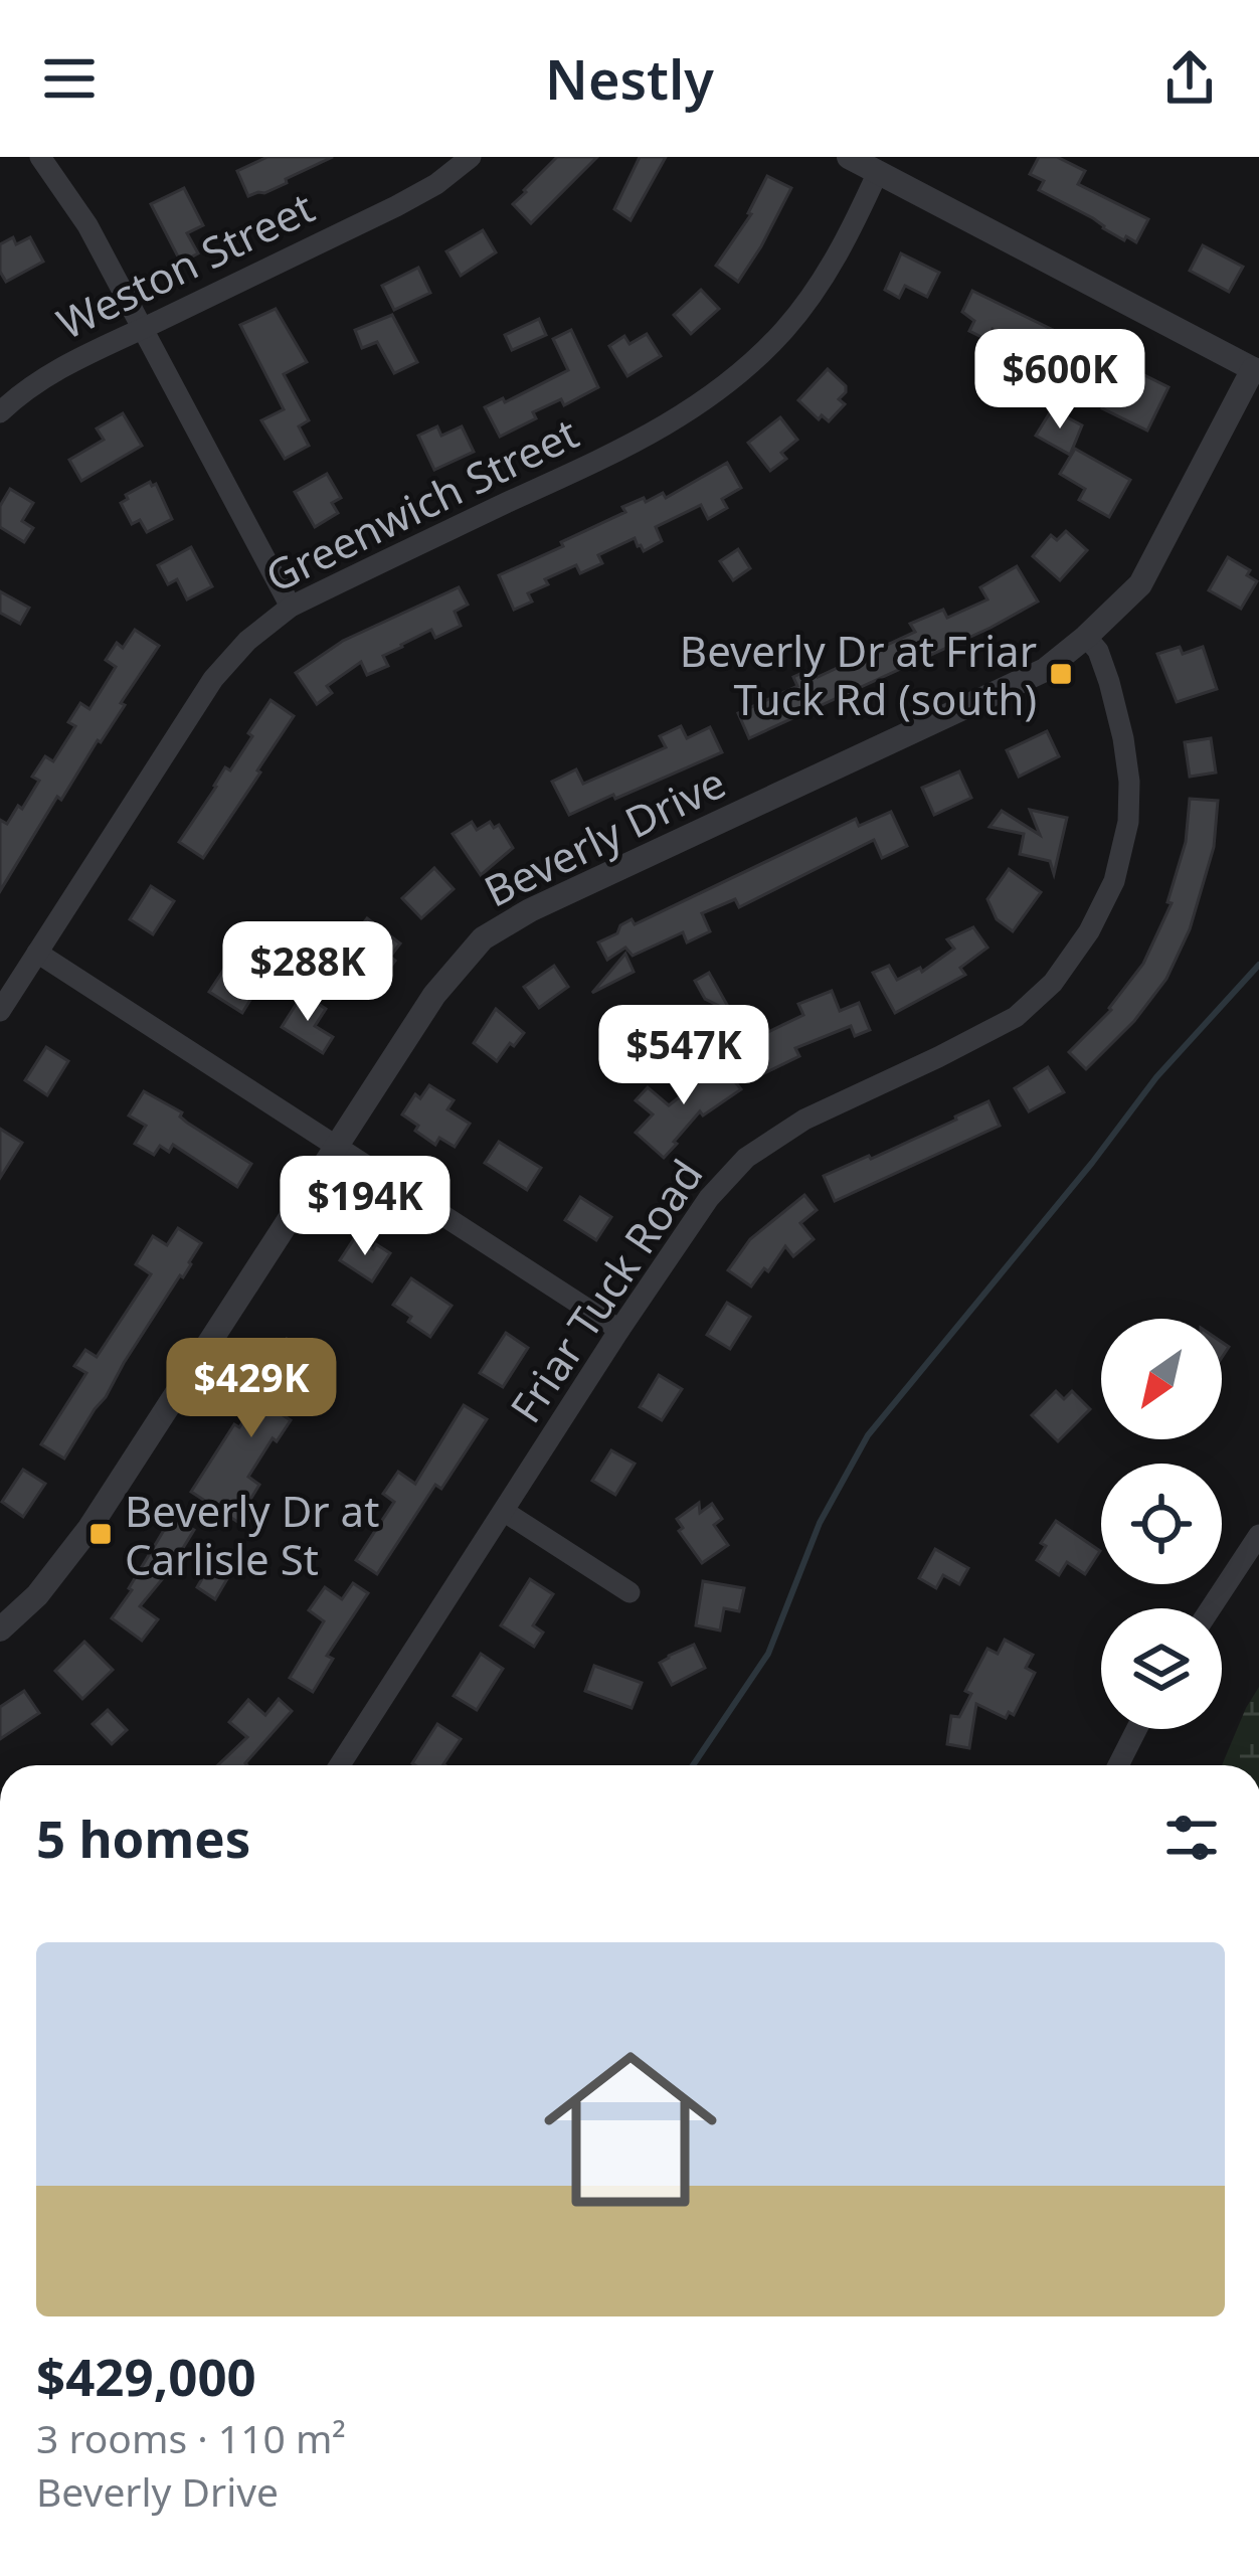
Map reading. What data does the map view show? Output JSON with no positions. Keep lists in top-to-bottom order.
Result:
{
  "streets": {
    "street": [
      "Weston Street",
      "Greenwich Street",
      "Beverly Drive",
      "Friar Tuck Road"
    ]
  },
  "crossings": [
    ["Beverly Drive", "Friar Tuck Road"]
  ],
  "places": {
    "transit": ["Beverly Dr at Friar Tuck Rd (south)", "Beverly Dr at Carlisle St"]
  },
  "north": "bottom left",
  "page": {
    "header": "Nestly",
    "price": [
      "$600K",
      "$288K",
      "$547K",
      "$194K",
      "$429K"
    ],
    "heading": "5 homes",
    "list": [
      {
        "name": "$429,000",
        "note": "3 rooms · 110 m² · Beverly Drive"
      }
    ]
  }
}
